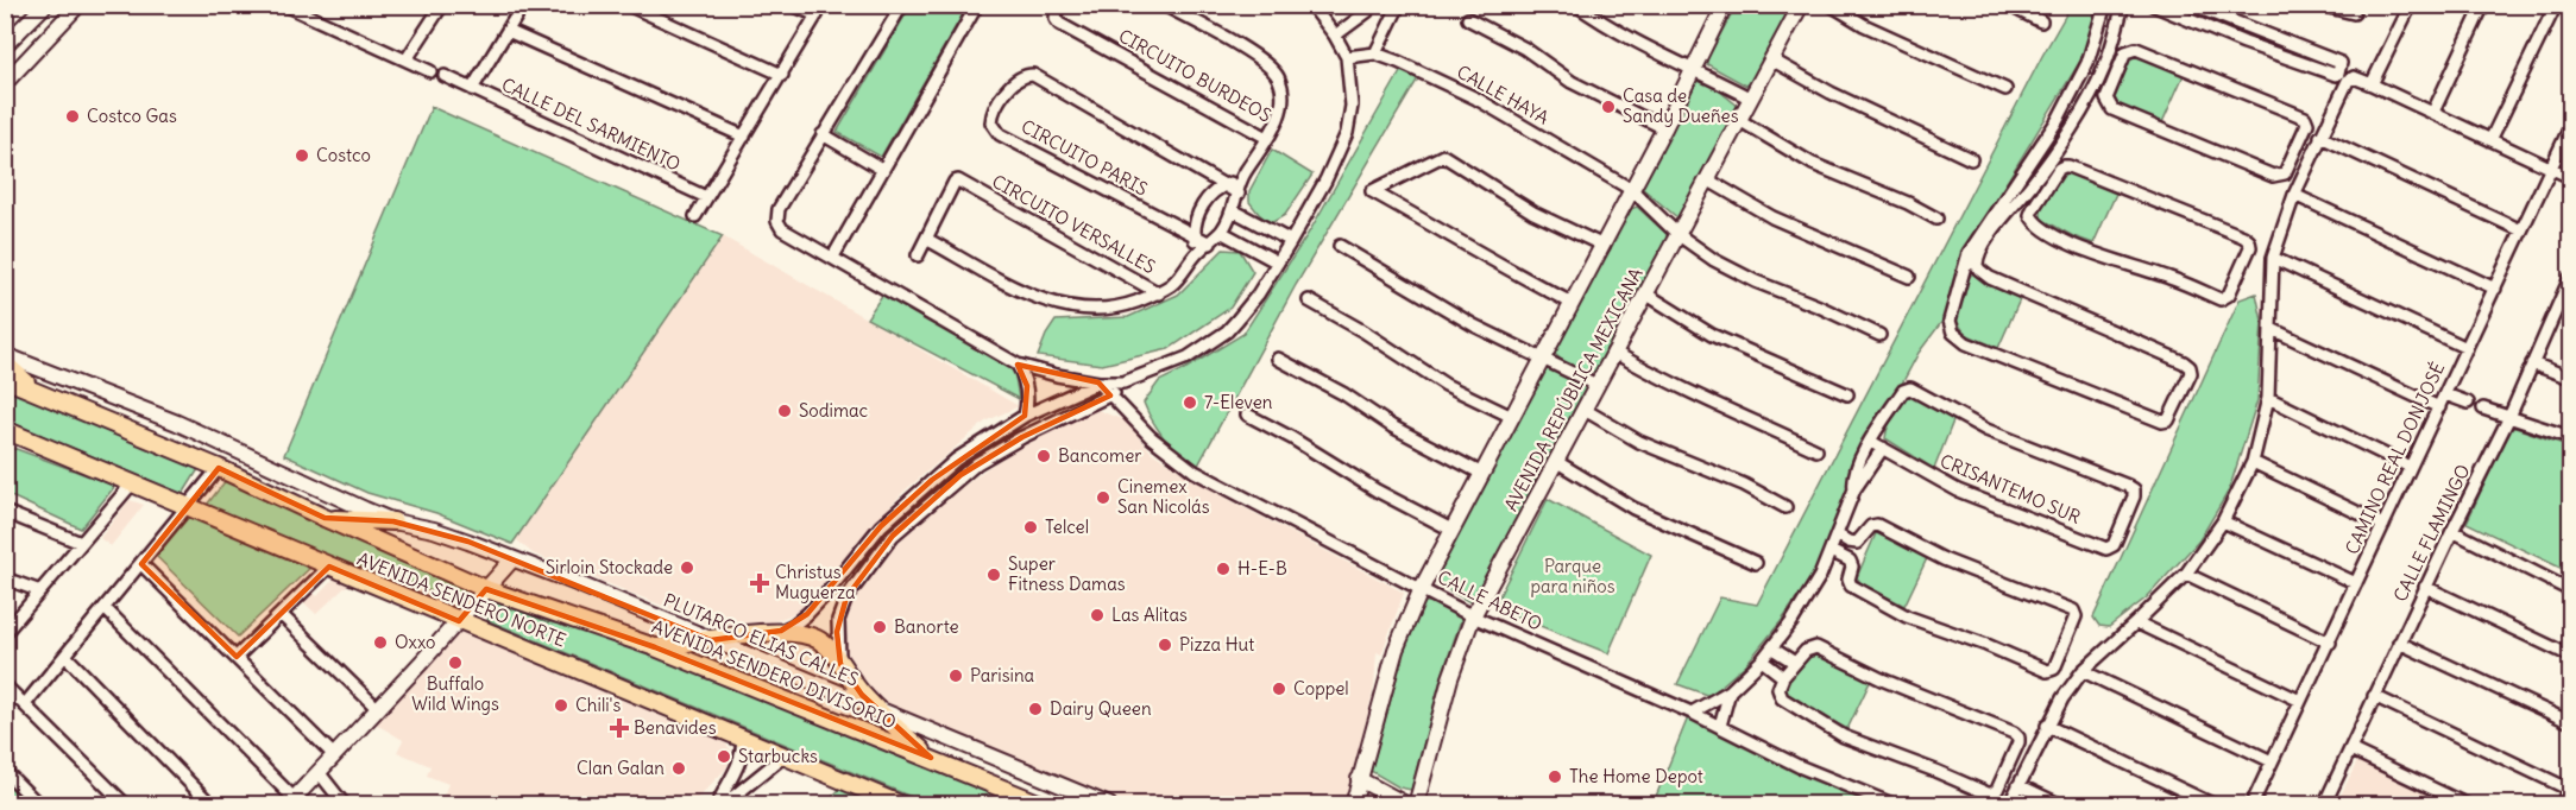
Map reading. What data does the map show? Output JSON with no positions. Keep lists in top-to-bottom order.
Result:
{
  "streets": {
    "main road": [
      "AVENIDA REPÚBLICA MEXICANA",
      "AVENIDA SENDERO NORTE",
      "PLUTARCO ELIAS CALLES",
      "AVENIDA SENDERO DIVISORIO"
    ],
    "street": [
      "CIRCUITO BURDEOS",
      "CALLE HAYA",
      "CALLE DEL SARMIENTO",
      "CIRCUITO PARIS",
      "CIRCUITO VERSALLES",
      "CAMINO REAL DON JOSÉ",
      "CRISANTEMO SUR",
      "CALLE FLAMINGO",
      "CALLE ABETO"
    ]
  },
  "crossings": [
    ["CALLE HAYA", "AVENIDA REPÚBLICA MEXICANA"],
    ["AVENIDA REPÚBLICA MEXICANA", "CALLE ABETO"],
    ["AVENIDA SENDERO NORTE", "AVENIDA SENDERO DIVISORIO"]
  ],
  "parks": ["Parque para niños"],
  "places": {
    "other": [
      "Casa de Sandy Dueñes",
      "Costco Gas",
      "Costco",
      "7-Eleven",
      "Sodimac",
      "Bancomer",
      "Cinemex San Nicolás",
      "Telcel",
      "Sirloin Stockade",
      "H-E-B",
      "Super Fitness Damas",
      "Las Alitas",
      "Banorte",
      "Oxxo",
      "Pizza Hut",
      "Buffalo Wild Wings",
      "Parisina",
      "Coppel",
      "Chili's",
      "Dairy Queen",
      "Starbucks",
      "Clan Galan",
      "The Home Depot"
    ],
    "health": ["Christus Muguerza", "Benavides"]
  }
}
